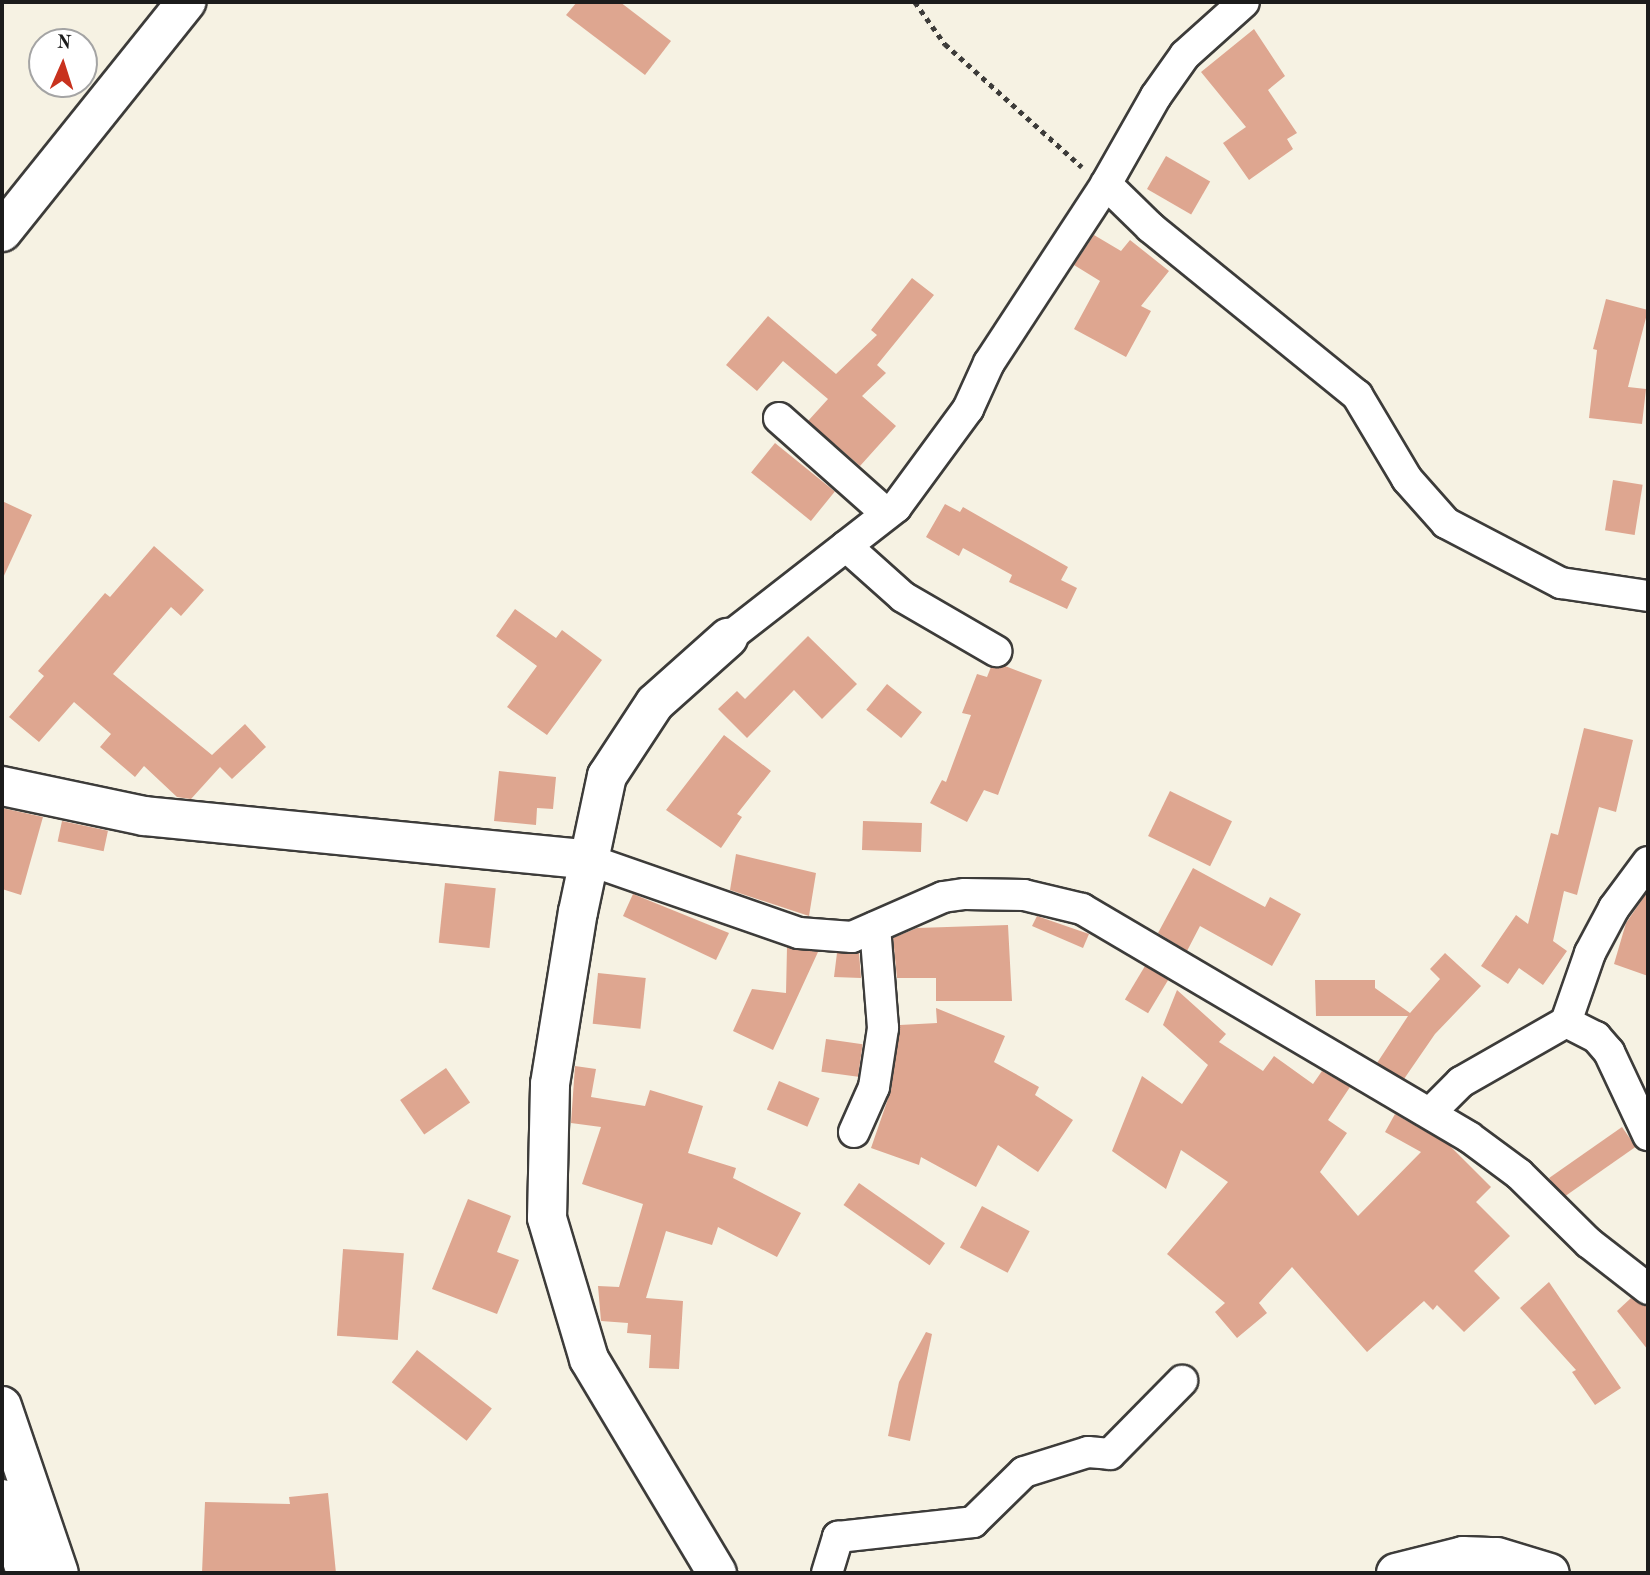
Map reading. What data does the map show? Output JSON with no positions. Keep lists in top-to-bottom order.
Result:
{
  "north": "top"
}
